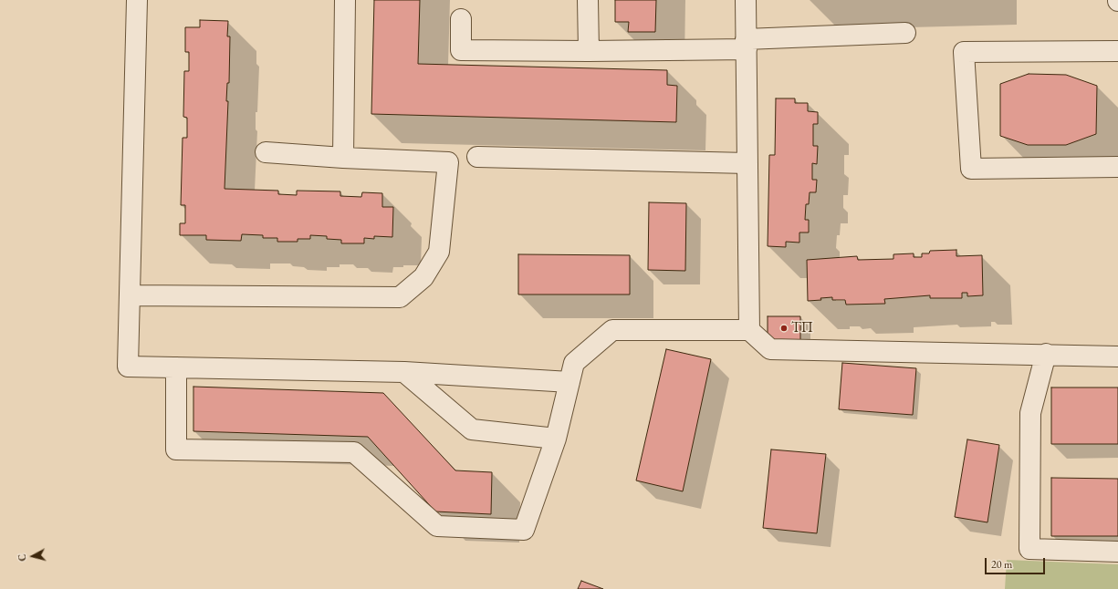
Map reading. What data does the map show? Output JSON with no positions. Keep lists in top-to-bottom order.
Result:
{
  "places": ["ТП"],
  "scale_bar": "20 m",
  "north": "left"
}
